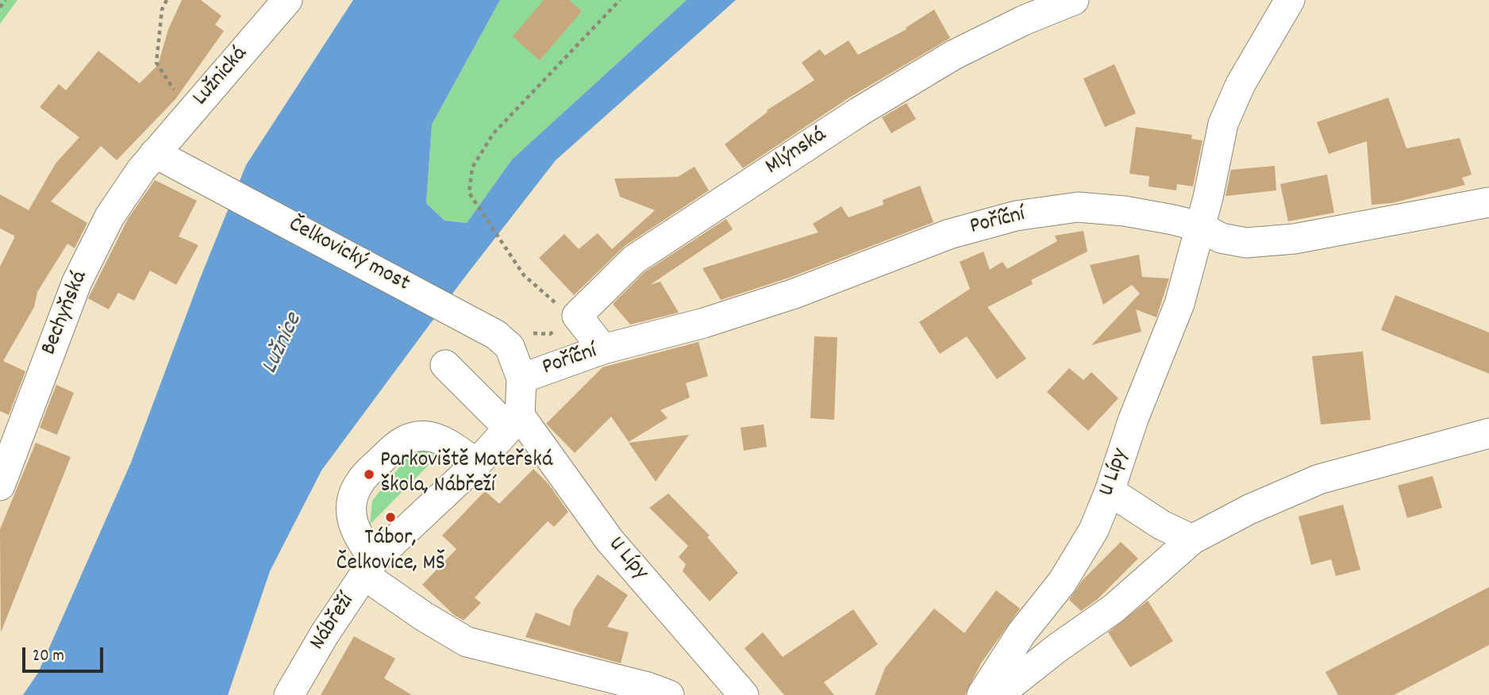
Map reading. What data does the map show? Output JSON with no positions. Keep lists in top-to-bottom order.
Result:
{
  "streets": {
    "street": [
      "Lužnická",
      "Mlýnská",
      "Poříční",
      "Čelkovický most",
      "Bechyňská",
      "U Lípy",
      "Nábřeží"
    ]
  },
  "crossings": [
    ["Lužnická", "Čelkovický most"],
    ["Lužnická", "Bechyňská"],
    ["Poříční", "Čelkovický most"],
    ["Poříční", "U Lípy"],
    ["Čelkovický most", "Bechyňská"],
    ["U Lípy", "Nábřeží"]
  ],
  "water": ["Lužnice"],
  "places": ["Parkoviště Mateřská škola, Nábřeží", "Tábor, Čelkovice, MŠ"],
  "scale_bar": "20 m"
}
